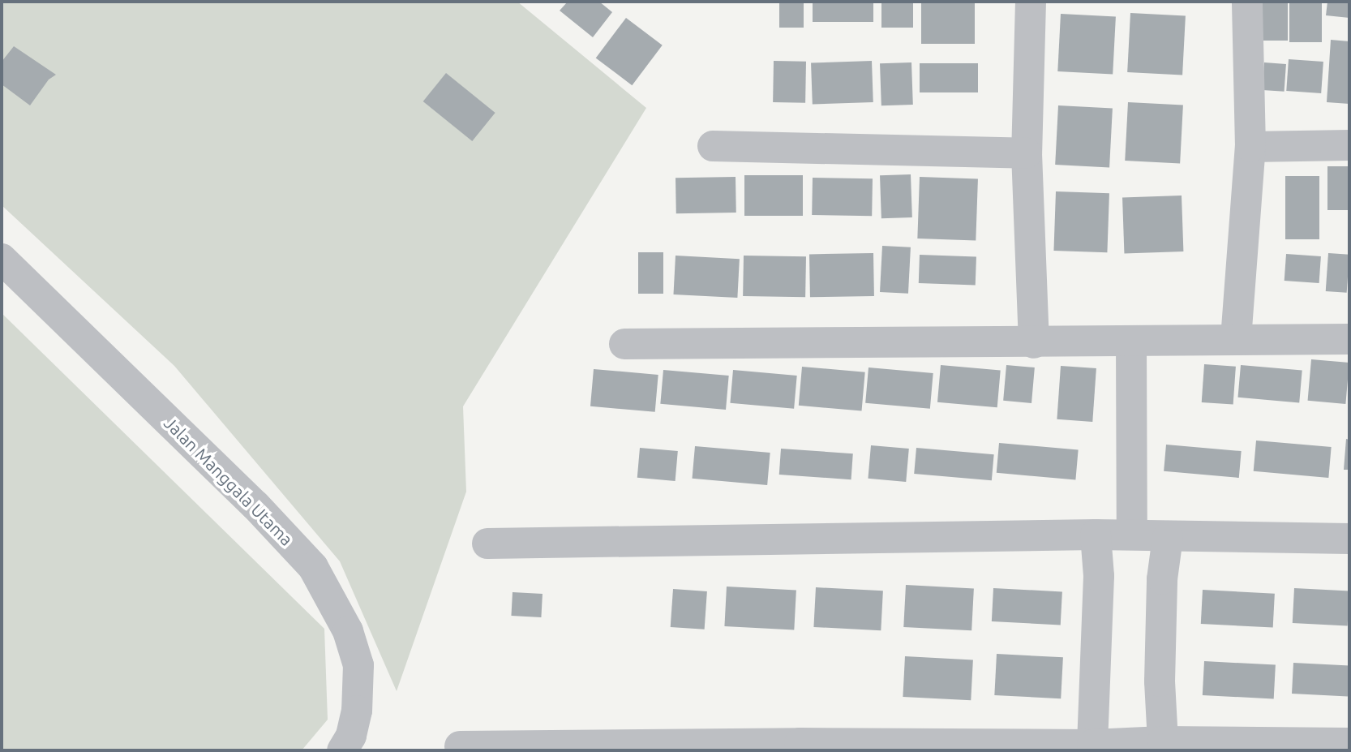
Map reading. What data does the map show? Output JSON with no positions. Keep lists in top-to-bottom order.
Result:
{
  "streets": {
    "street": ["Jalan Manggala Utama"]
  }
}
